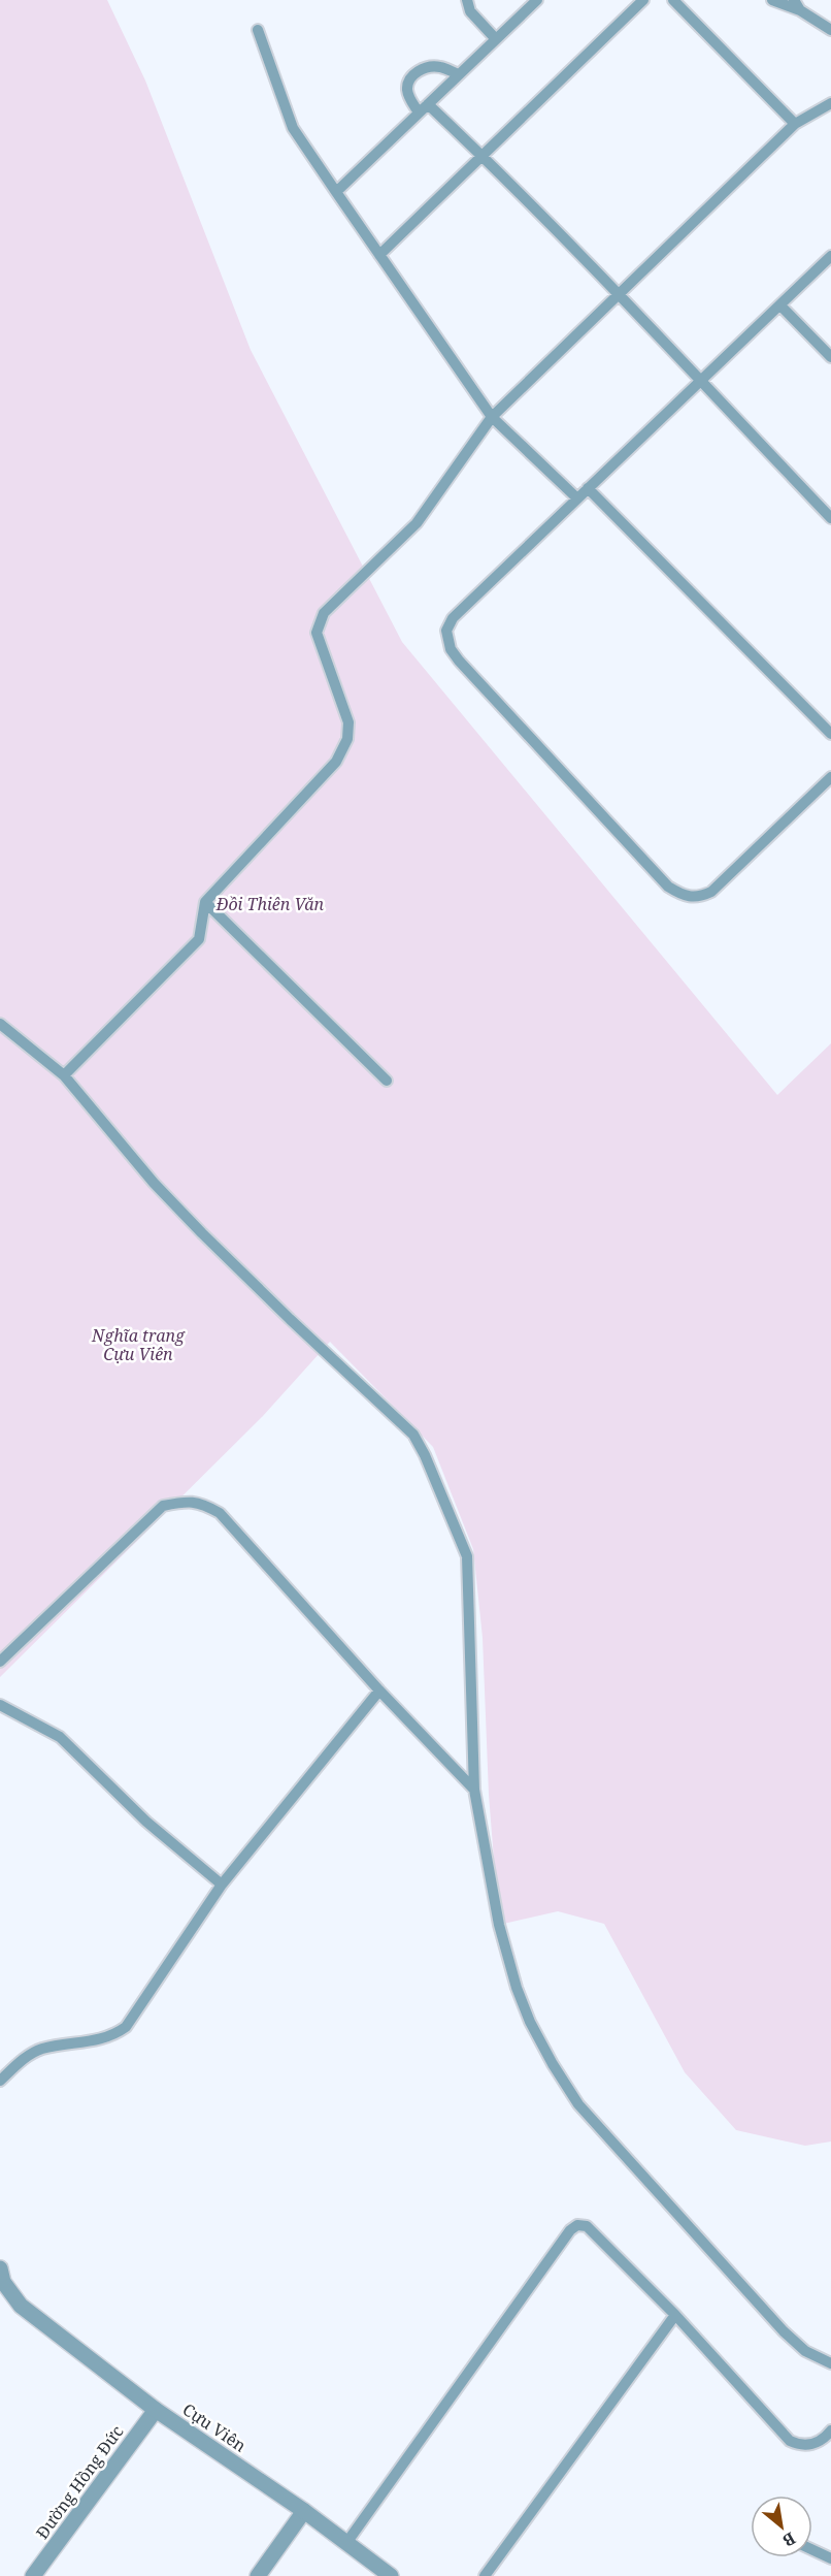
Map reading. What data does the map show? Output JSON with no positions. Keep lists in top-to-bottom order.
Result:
{
  "streets": {
    "street": ["Cựu Viên", "Đường Hồng Đức"]
  },
  "crossings": [
    ["Cựu Viên", "Đường Hồng Đức"]
  ],
  "parks": ["Đồi Thiên Văn", "Nghĩa trang Cựu Viên"],
  "north": "bottom right"
}
